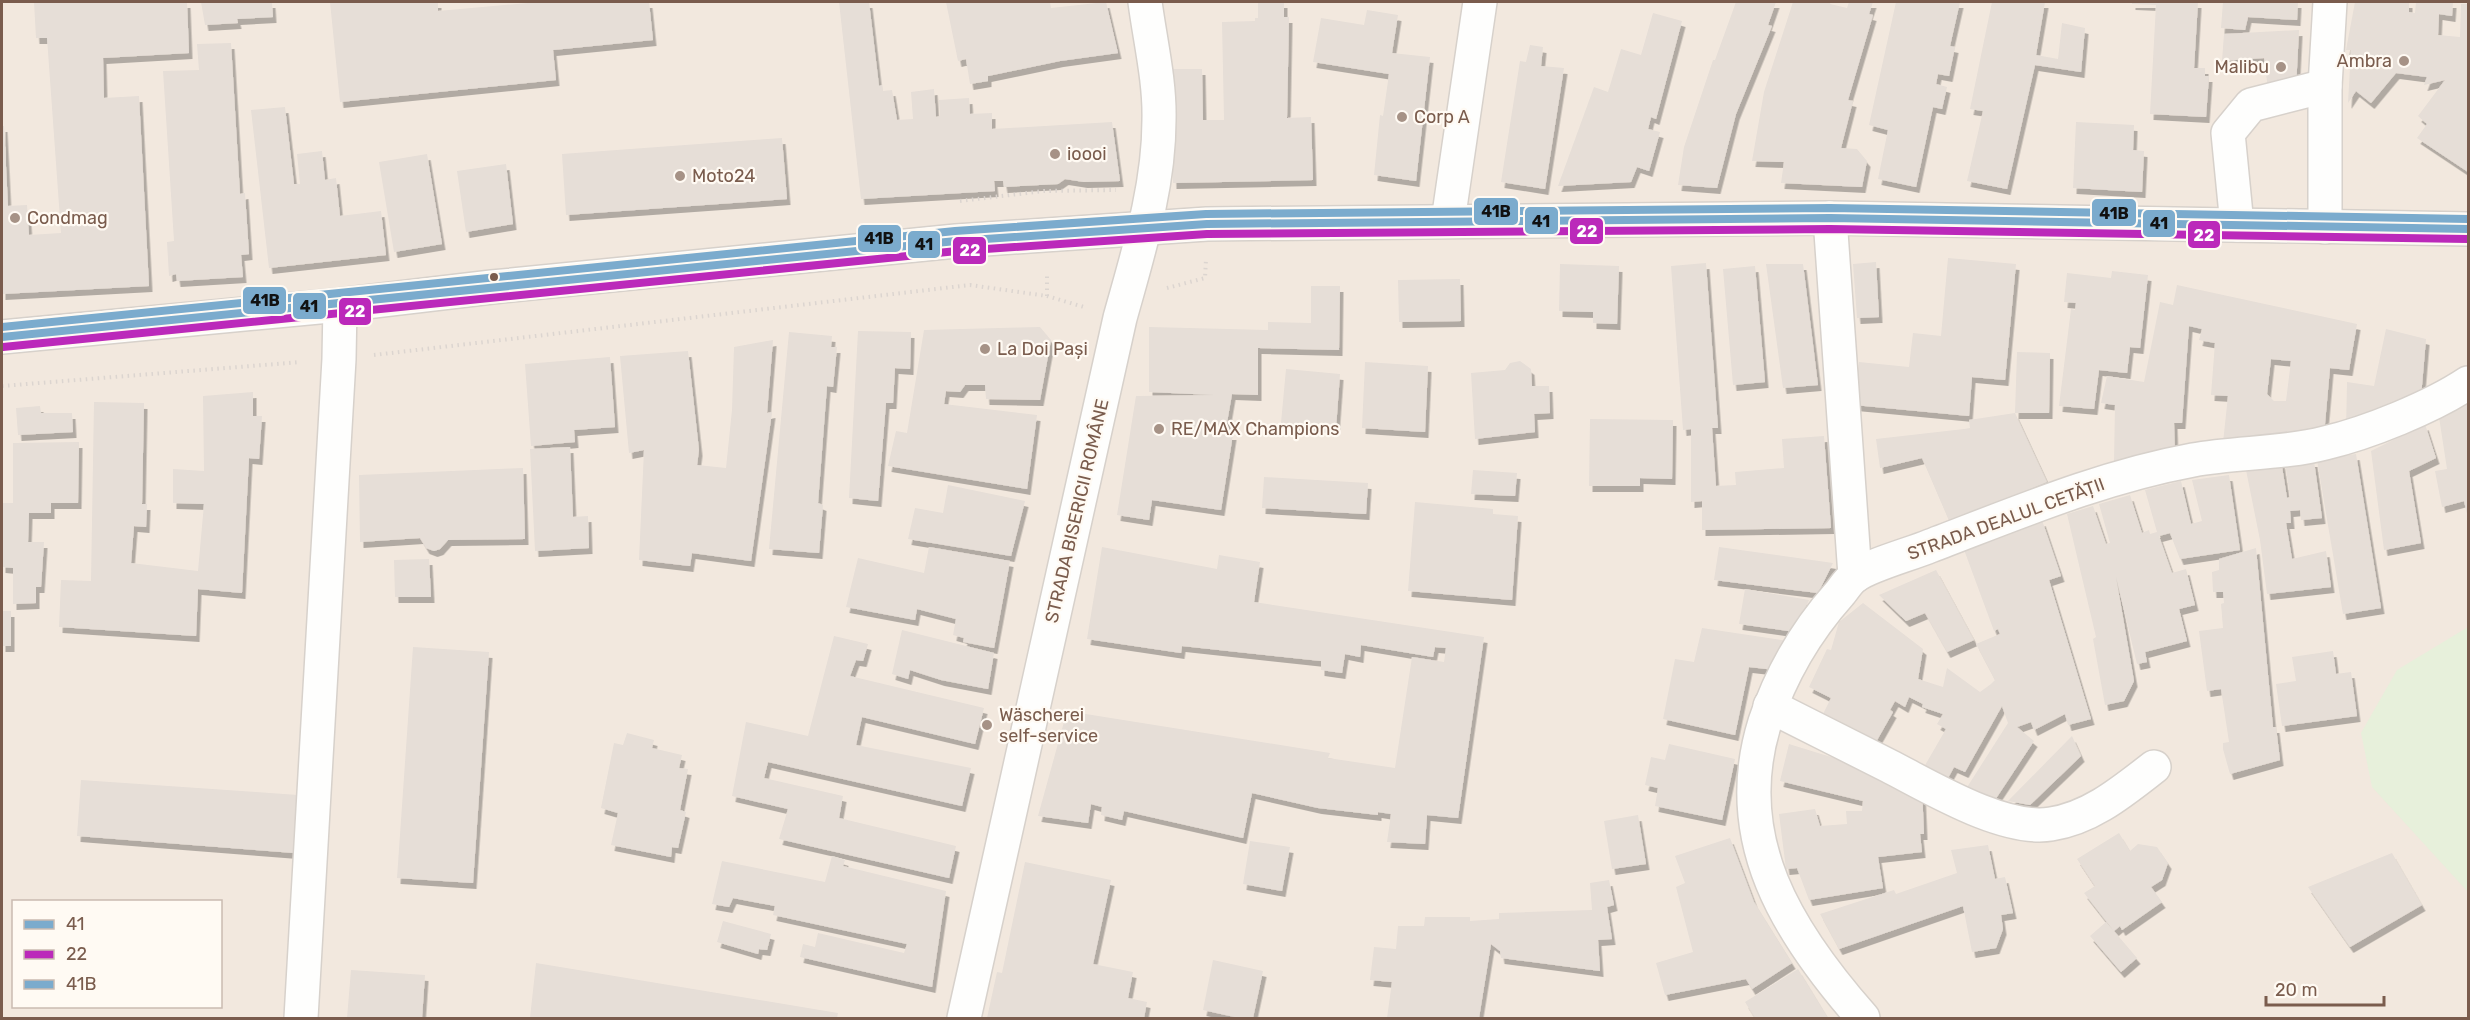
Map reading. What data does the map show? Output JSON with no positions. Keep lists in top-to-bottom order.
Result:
{
  "streets": {
    "street": ["STRADA BISERICII ROMÂNE", "STRADA DEALUL CETĂȚII"]
  },
  "places": [
    "Ambra",
    "Malibu",
    "Corp A",
    "ioooi",
    "Moto24",
    "Condmag",
    "La Doi Pași",
    "RE/MAX Champions",
    "Wäscherei self-service"
  ],
  "lines": ["transit line 41B", "transit line 41", "transit line 22"],
  "legend": ["41", "22", "41B"],
  "scale_bar": "20 m"
}
